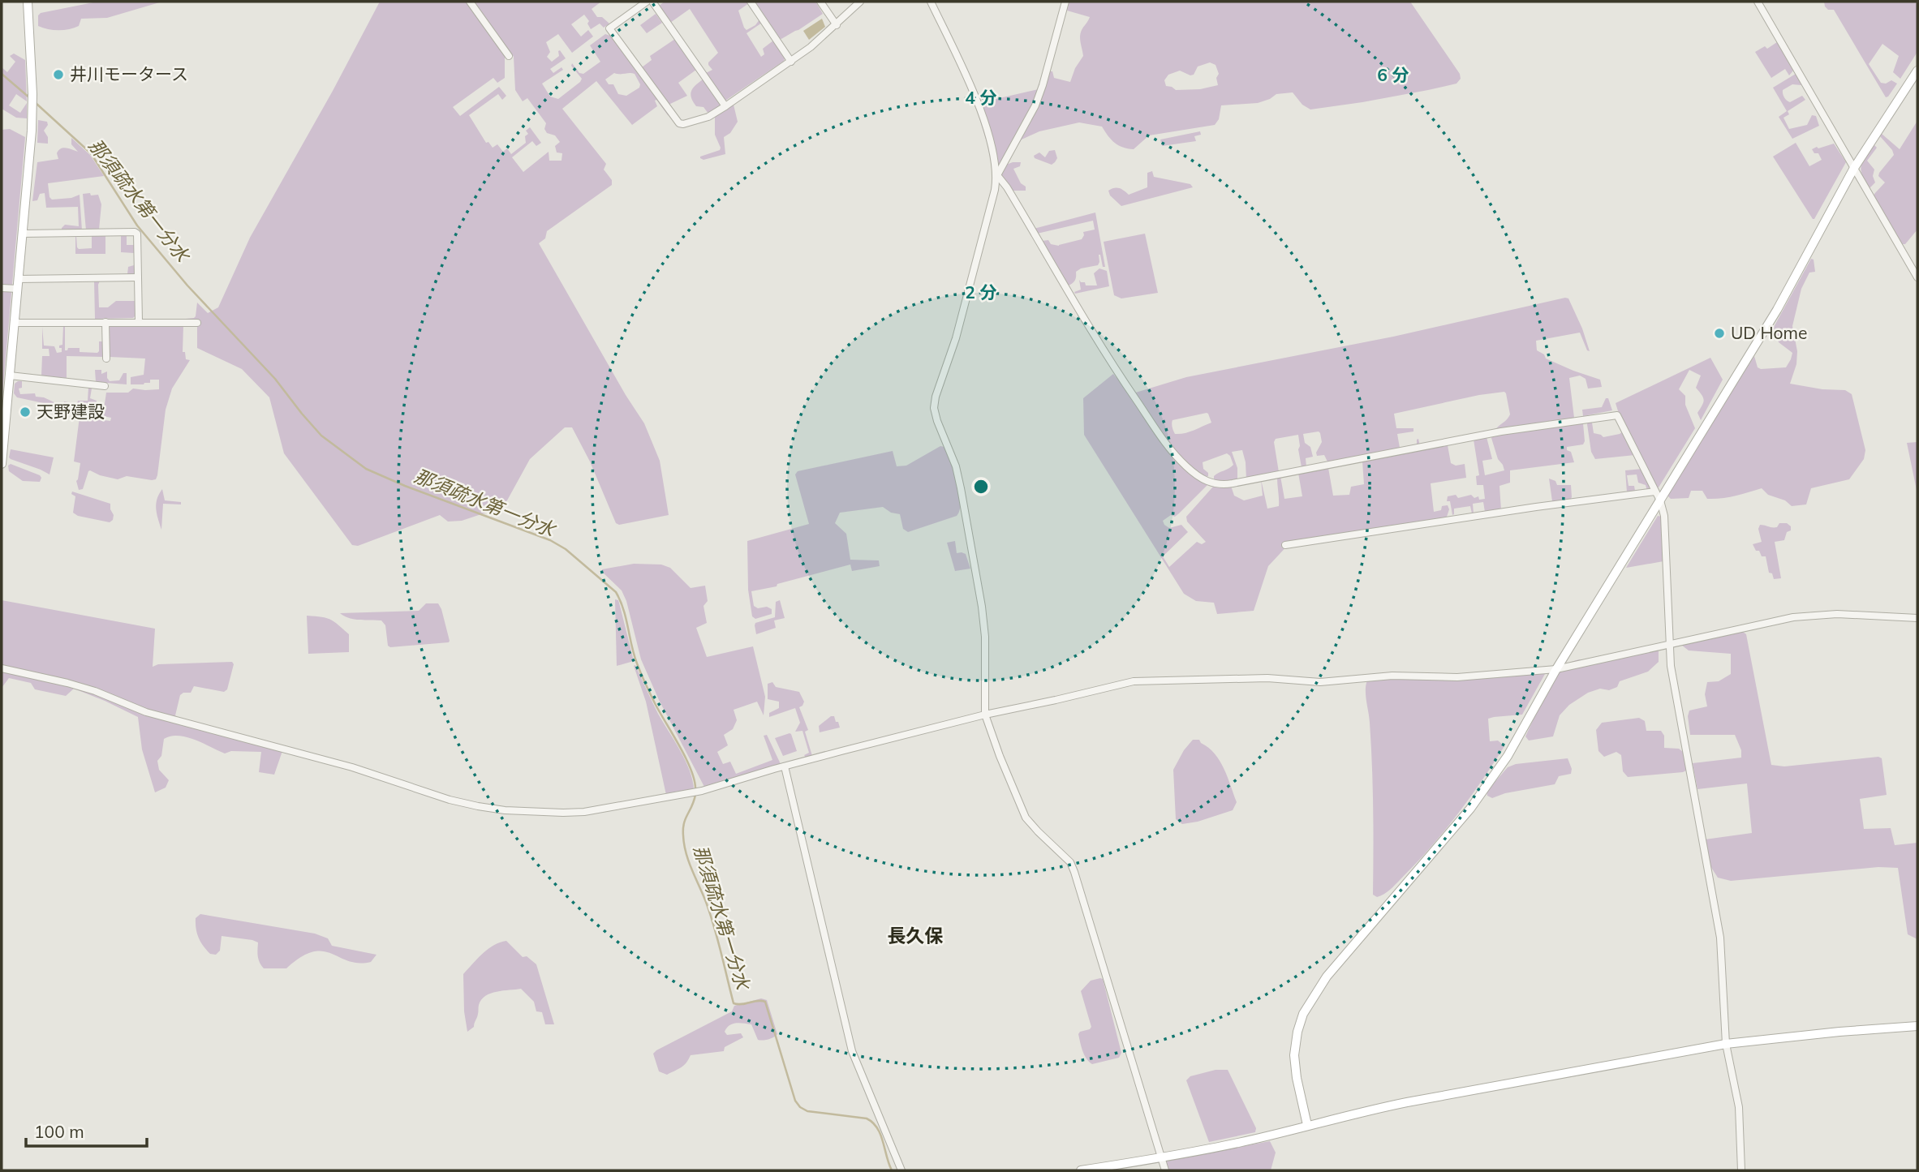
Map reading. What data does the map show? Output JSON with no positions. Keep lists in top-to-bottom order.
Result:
{
  "districts": ["長久保"],
  "water": ["那須疏水第一分水"],
  "places": ["井川モータース", "UD Home", "天野建設"],
  "scale_bar": "100 m",
  "rings": ["6 分", "4 分", "2 分"]
}
